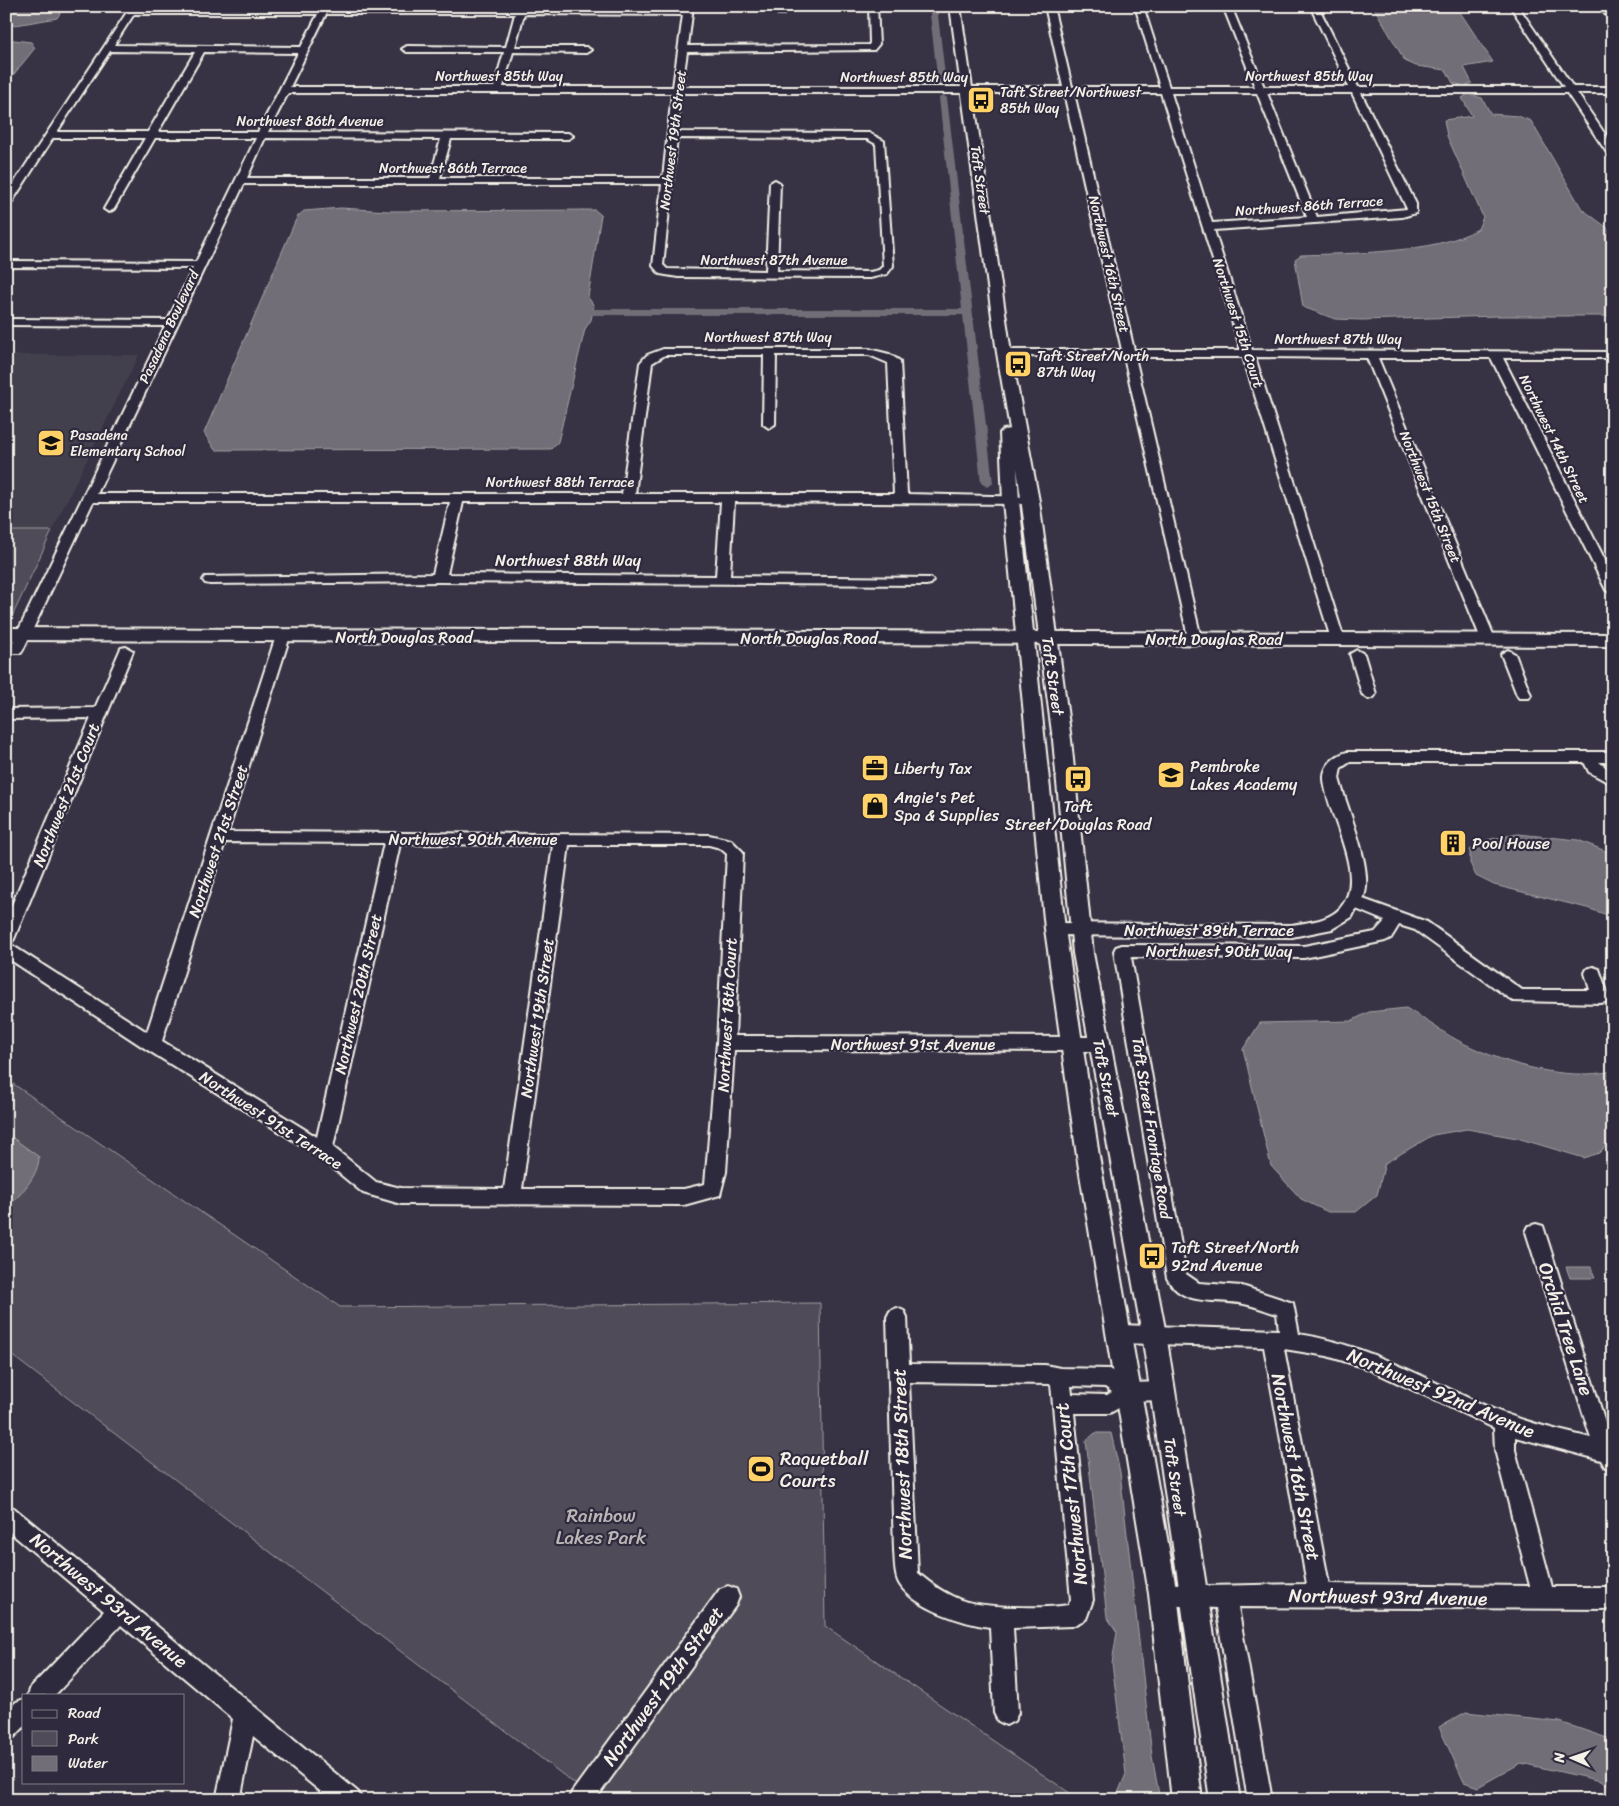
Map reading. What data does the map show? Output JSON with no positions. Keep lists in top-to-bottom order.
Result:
{
  "streets": {
    "main road": ["North Douglas Road"],
    "street": [
      "Northwest 85th Way",
      "Northwest 86th Avenue",
      "Northwest 19th Street",
      "Northwest 86th Terrace",
      "Taft Street",
      "Northwest 87th Avenue",
      "Northwest 16th Street",
      "Northwest 15th Court",
      "Pasadena Boulevard",
      "Northwest 87th Way",
      "Northwest 14th Street",
      "Northwest 88th Terrace",
      "Northwest 15th Street",
      "Northwest 88th Way",
      "Northwest 21st Court",
      "Northwest 90th Avenue",
      "Northwest 21st Street",
      "Northwest 89th Terrace",
      "Northwest 90th Way",
      "Northwest 20th Street",
      "Northwest 18th Court",
      "Northwest 91st Avenue",
      "Northwest 91st Terrace",
      "Taft Street Frontage Road",
      "Orchid Tree Lane",
      "Northwest 92nd Avenue",
      "Northwest 18th Street",
      "Northwest 17th Court",
      "Northwest 93rd Avenue"
    ]
  },
  "crossings": [
    ["Northwest 85th Way", "Northwest 19th Street"],
    ["Northwest 85th Way", "Taft Street"],
    ["Northwest 85th Way", "Northwest 16th Street"],
    ["Northwest 85th Way", "Northwest 15th Court"],
    ["Northwest 85th Way", "Pasadena Boulevard"],
    ["Northwest 86th Avenue", "Pasadena Boulevard"],
    ["Northwest 19th Street", "Northwest 86th Terrace"],
    ["Northwest 19th Street", "Northwest 87th Avenue"],
    ["Northwest 19th Street", "Northwest 90th Avenue"],
    ["Northwest 19th Street", "Northwest 91st Terrace"],
    ["Northwest 86th Terrace", "Northwest 15th Court"],
    ["Northwest 86th Terrace", "Pasadena Boulevard"],
    ["Taft Street", "Northwest 87th Way"],
    ["Taft Street", "Northwest 88th Terrace"],
    ["Taft Street", "North Douglas Road"],
    ["Taft Street", "Northwest 89th Terrace"],
    ["Taft Street", "Northwest 91st Avenue"],
    ["Taft Street", "Northwest 92nd Avenue"],
    ["Taft Street", "Northwest 93rd Avenue"],
    ["Northwest 16th Street", "Northwest 87th Way"],
    ["Northwest 16th Street", "North Douglas Road"],
    ["Northwest 16th Street", "Taft Street Frontage Road"],
    ["Northwest 16th Street", "Northwest 92nd Avenue"],
    ["Northwest 16th Street", "Northwest 93rd Avenue"],
    ["Northwest 15th Court", "Northwest 87th Way"],
    ["Northwest 15th Court", "North Douglas Road"],
    ["Pasadena Boulevard", "Northwest 88th Terrace"],
    ["Pasadena Boulevard", "North Douglas Road"],
    ["Northwest 87th Way", "Northwest 14th Street"],
    ["Northwest 87th Way", "Northwest 88th Terrace"],
    ["Northwest 87th Way", "Northwest 15th Street"],
    ["Northwest 15th Street", "North Douglas Road"],
    ["North Douglas Road", "Northwest 21st Court"],
    ["North Douglas Road", "Northwest 21st Street"],
    ["Northwest 90th Avenue", "Northwest 21st Street"],
    ["Northwest 90th Avenue", "Northwest 20th Street"],
    ["Northwest 90th Avenue", "Northwest 18th Court"],
    ["Northwest 21st Street", "Northwest 91st Terrace"],
    ["Northwest 90th Way", "Taft Street Frontage Road"],
    ["Northwest 20th Street", "Northwest 91st Terrace"],
    ["Northwest 18th Court", "Northwest 91st Avenue"],
    ["Northwest 18th Court", "Northwest 91st Terrace"],
    ["Taft Street Frontage Road", "Northwest 92nd Avenue"],
    ["Orchid Tree Lane", "Northwest 92nd Avenue"],
    ["Northwest 18th Street", "Northwest 17th Court"]
  ],
  "parks": ["Rainbow Lakes Park"],
  "places": {
    "bus stop": [
      "Taft Street/Northwest 85th Way",
      "Taft Street/North 87th Way",
      "Taft Street/Douglas Road",
      "Taft Street/North 92nd Avenue"
    ],
    "school or university": ["Pasadena Elementary School", "Pembroke Lakes Academy"],
    "office": ["Liberty Tax"],
    "shop": ["Angie's Pet Spa & Supplies"],
    "building": ["Pool House"],
    "sports": ["Raquetball Courts"]
  },
  "legend": ["Road", "Park", "Water"],
  "north": "left"
}
